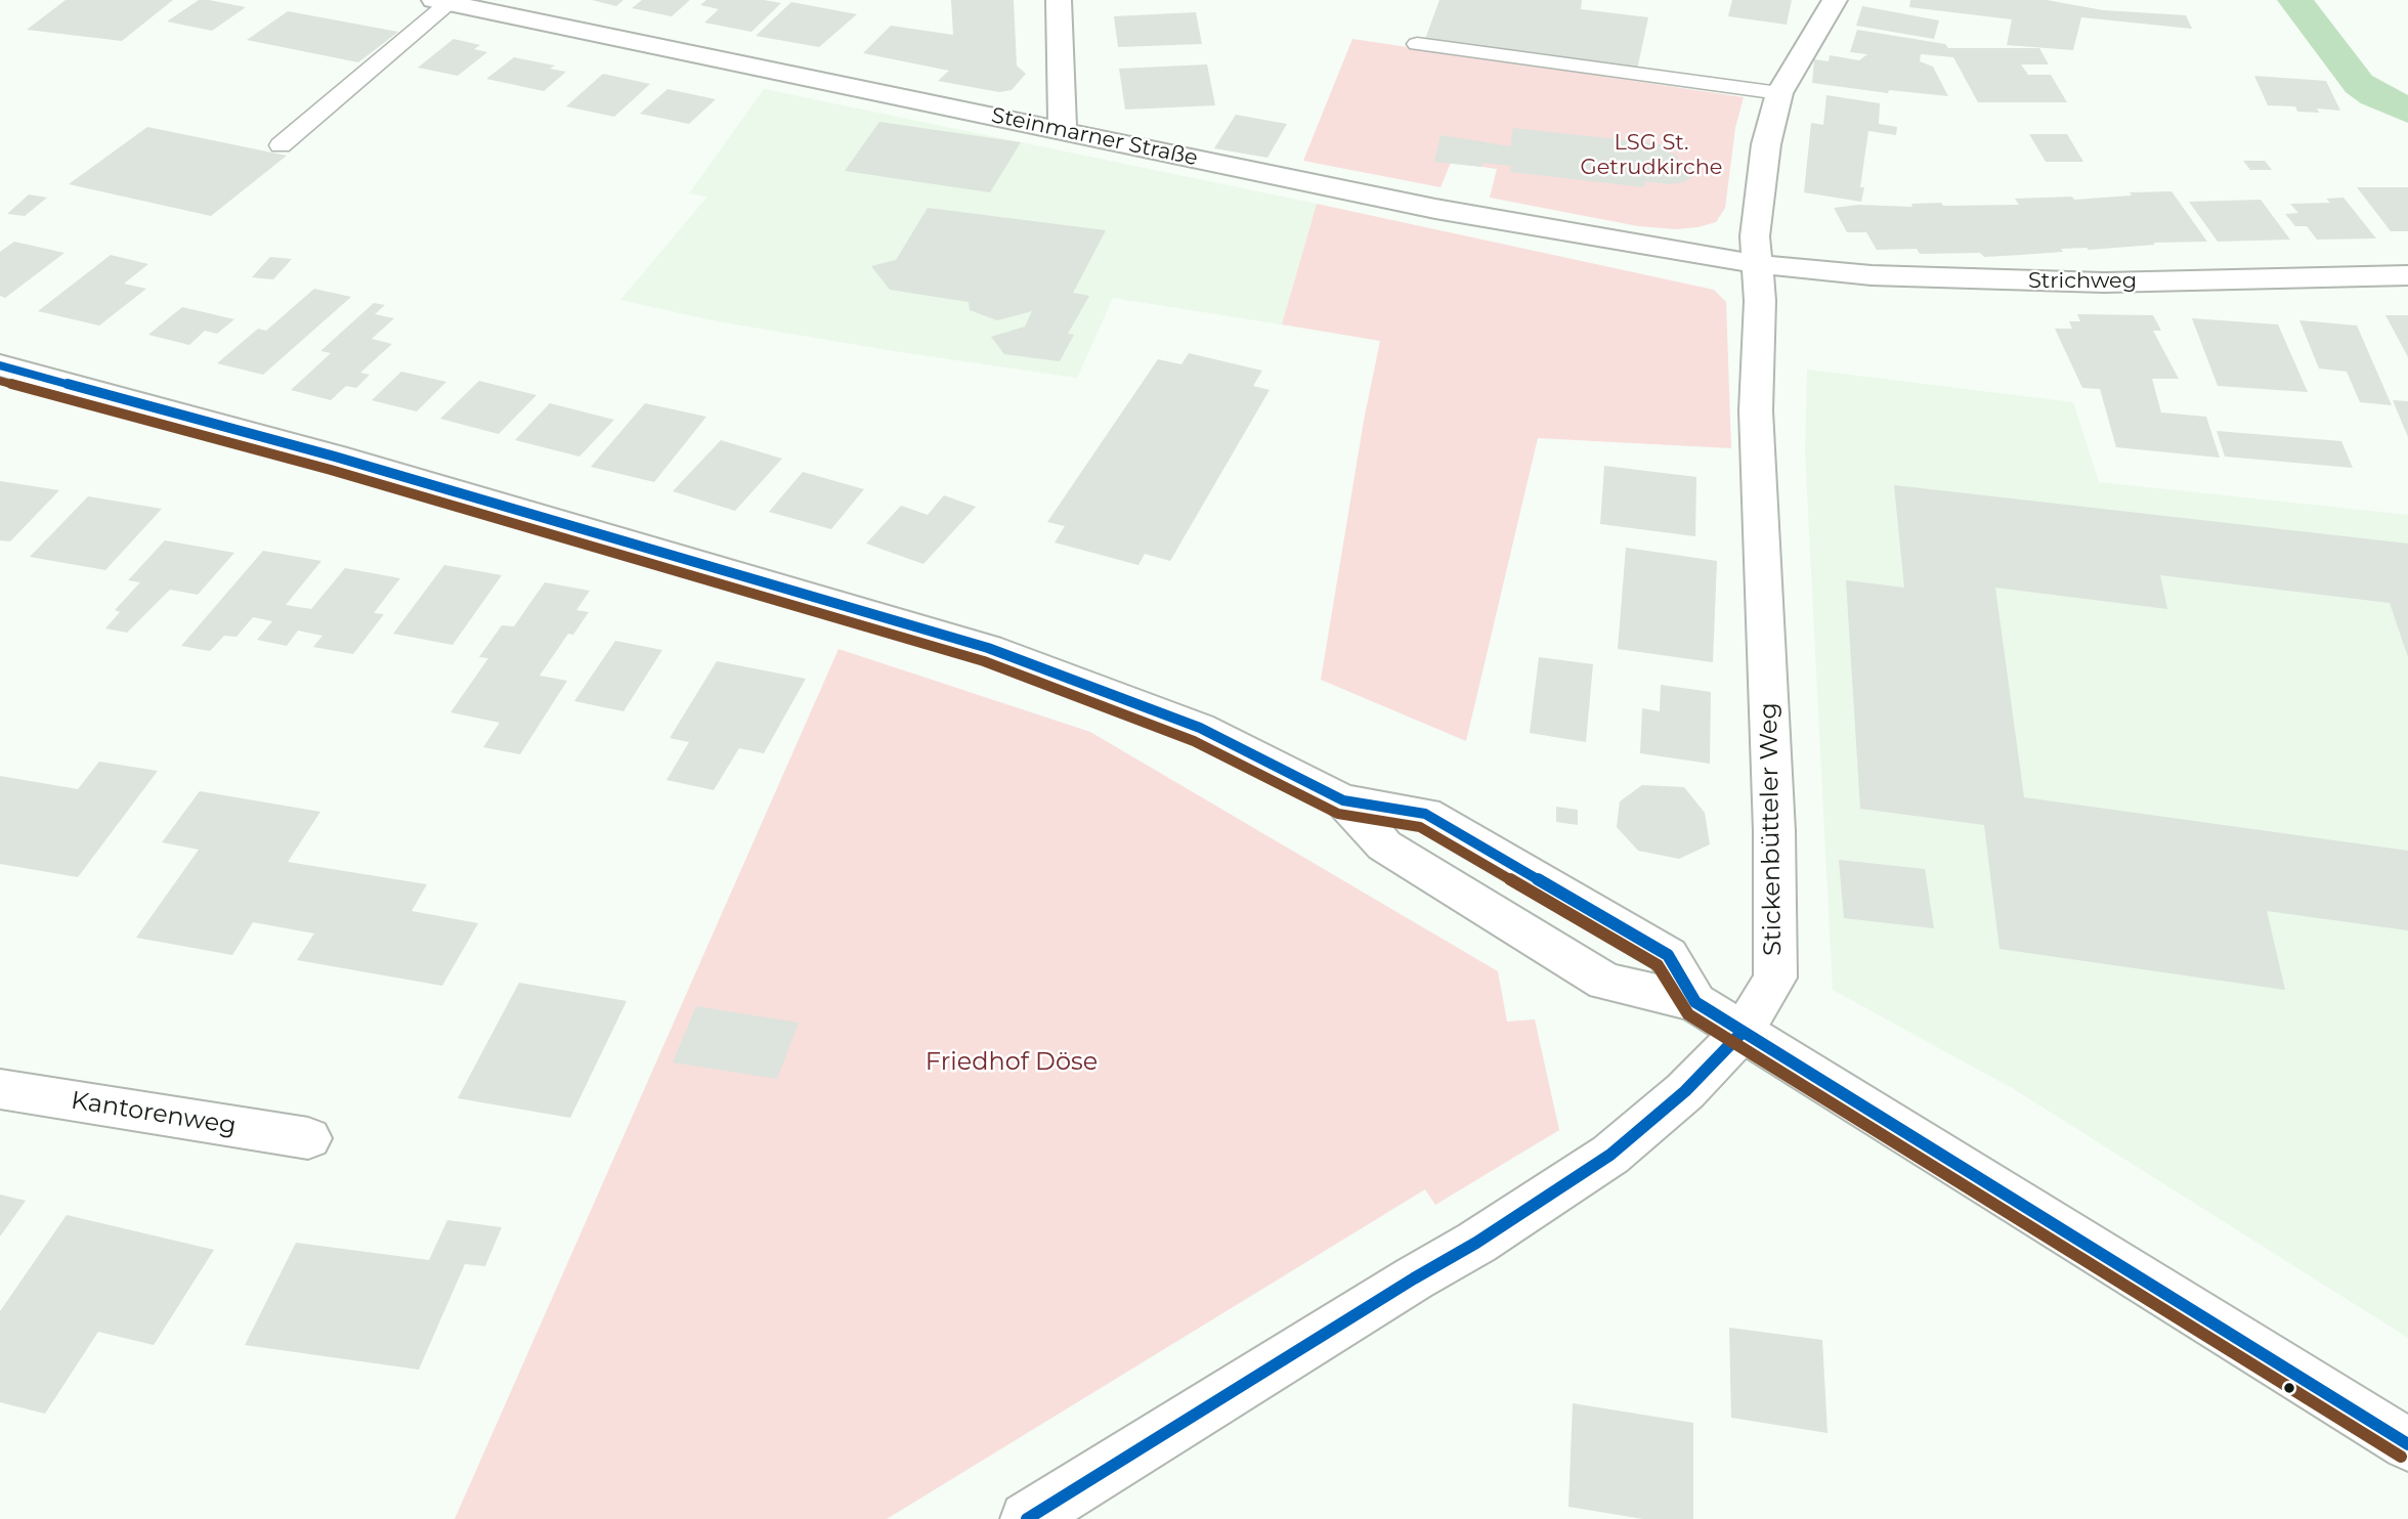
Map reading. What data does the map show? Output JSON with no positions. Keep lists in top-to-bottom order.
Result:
{
  "streets": {
    "street": [
      "Steinmarner Straße",
      "Strichweg",
      "Stickenbütteler Weg",
      "Kantorenweg"
    ]
  },
  "crossings": [
    ["Steinmarner Straße", "Strichweg"],
    ["Steinmarner Straße", "Stickenbütteler Weg"],
    ["Strichweg", "Stickenbütteler Weg"]
  ],
  "parks": ["LSG St. Getrudkirche", "Friedhof Döse"]
}
